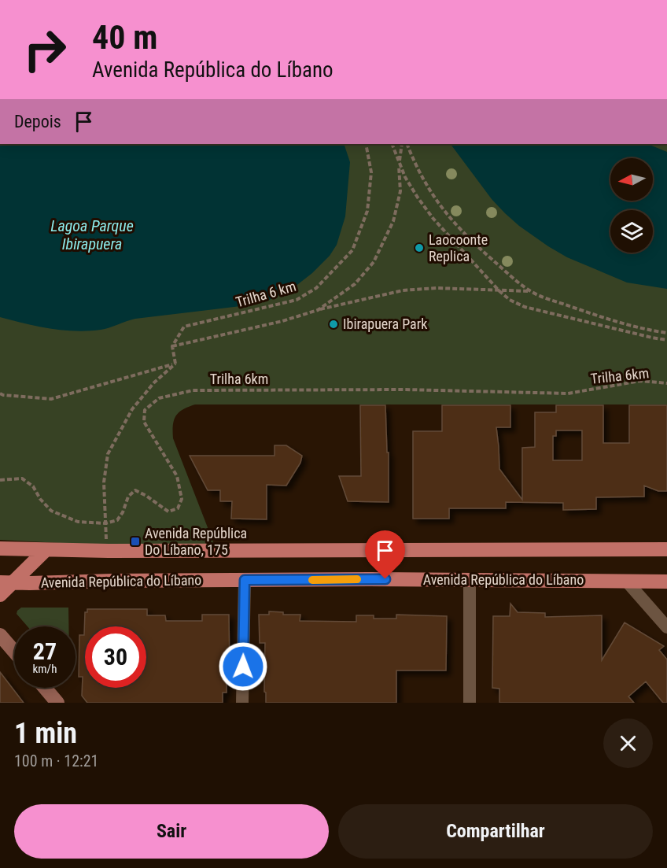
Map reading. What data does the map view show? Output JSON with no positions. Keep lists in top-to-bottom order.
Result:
{
  "streets": {
    "main road": ["Avenida República do Líbano"],
    "path": ["Trilha 6 km", "Trilha 6km"]
  },
  "water": ["Lagoa Parque Ibirapuera"],
  "places": {
    "other": ["Laocoonte Replica", "Ibirapuera Park"],
    "transit": ["Avenida República Do Líbano, 175"]
  },
  "north": "left",
  "page": {
    "turn": ["40 m", "Avenida República do Líbano"],
    "then": "Depois",
    "speed": "27 km/h",
    "limit": "30",
    "heading": ["1 min", "100 m · 12:21"],
    "buttons": ["Sair", "Compartilhar"]
  }
}
